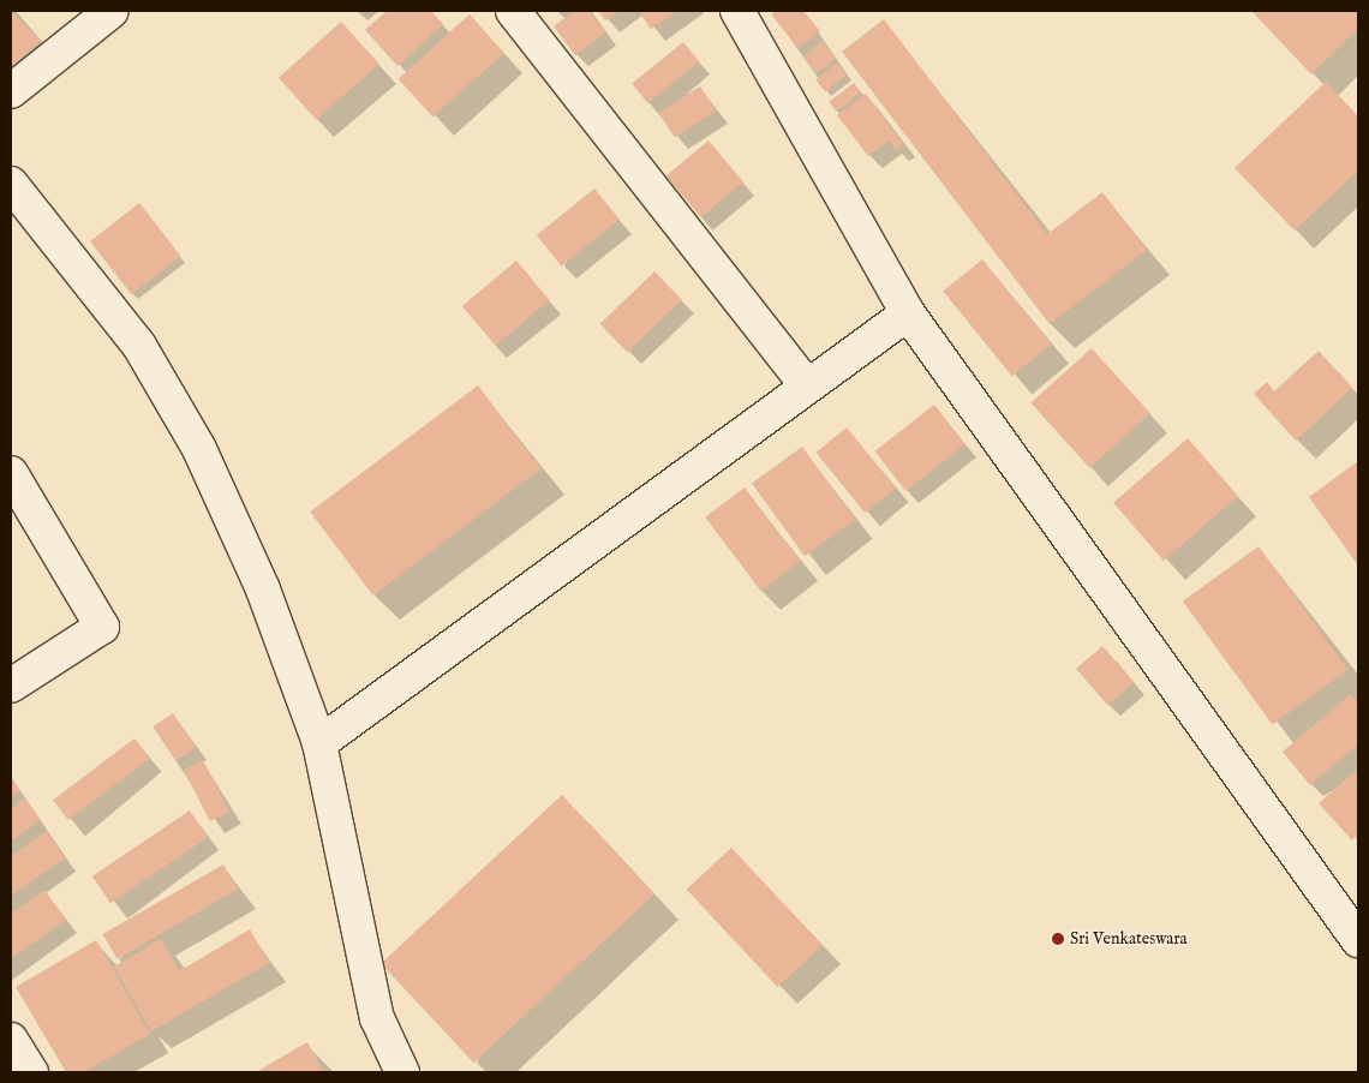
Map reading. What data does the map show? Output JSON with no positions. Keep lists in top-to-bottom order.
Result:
{
  "places": ["Sri Venkateswara"]
}
